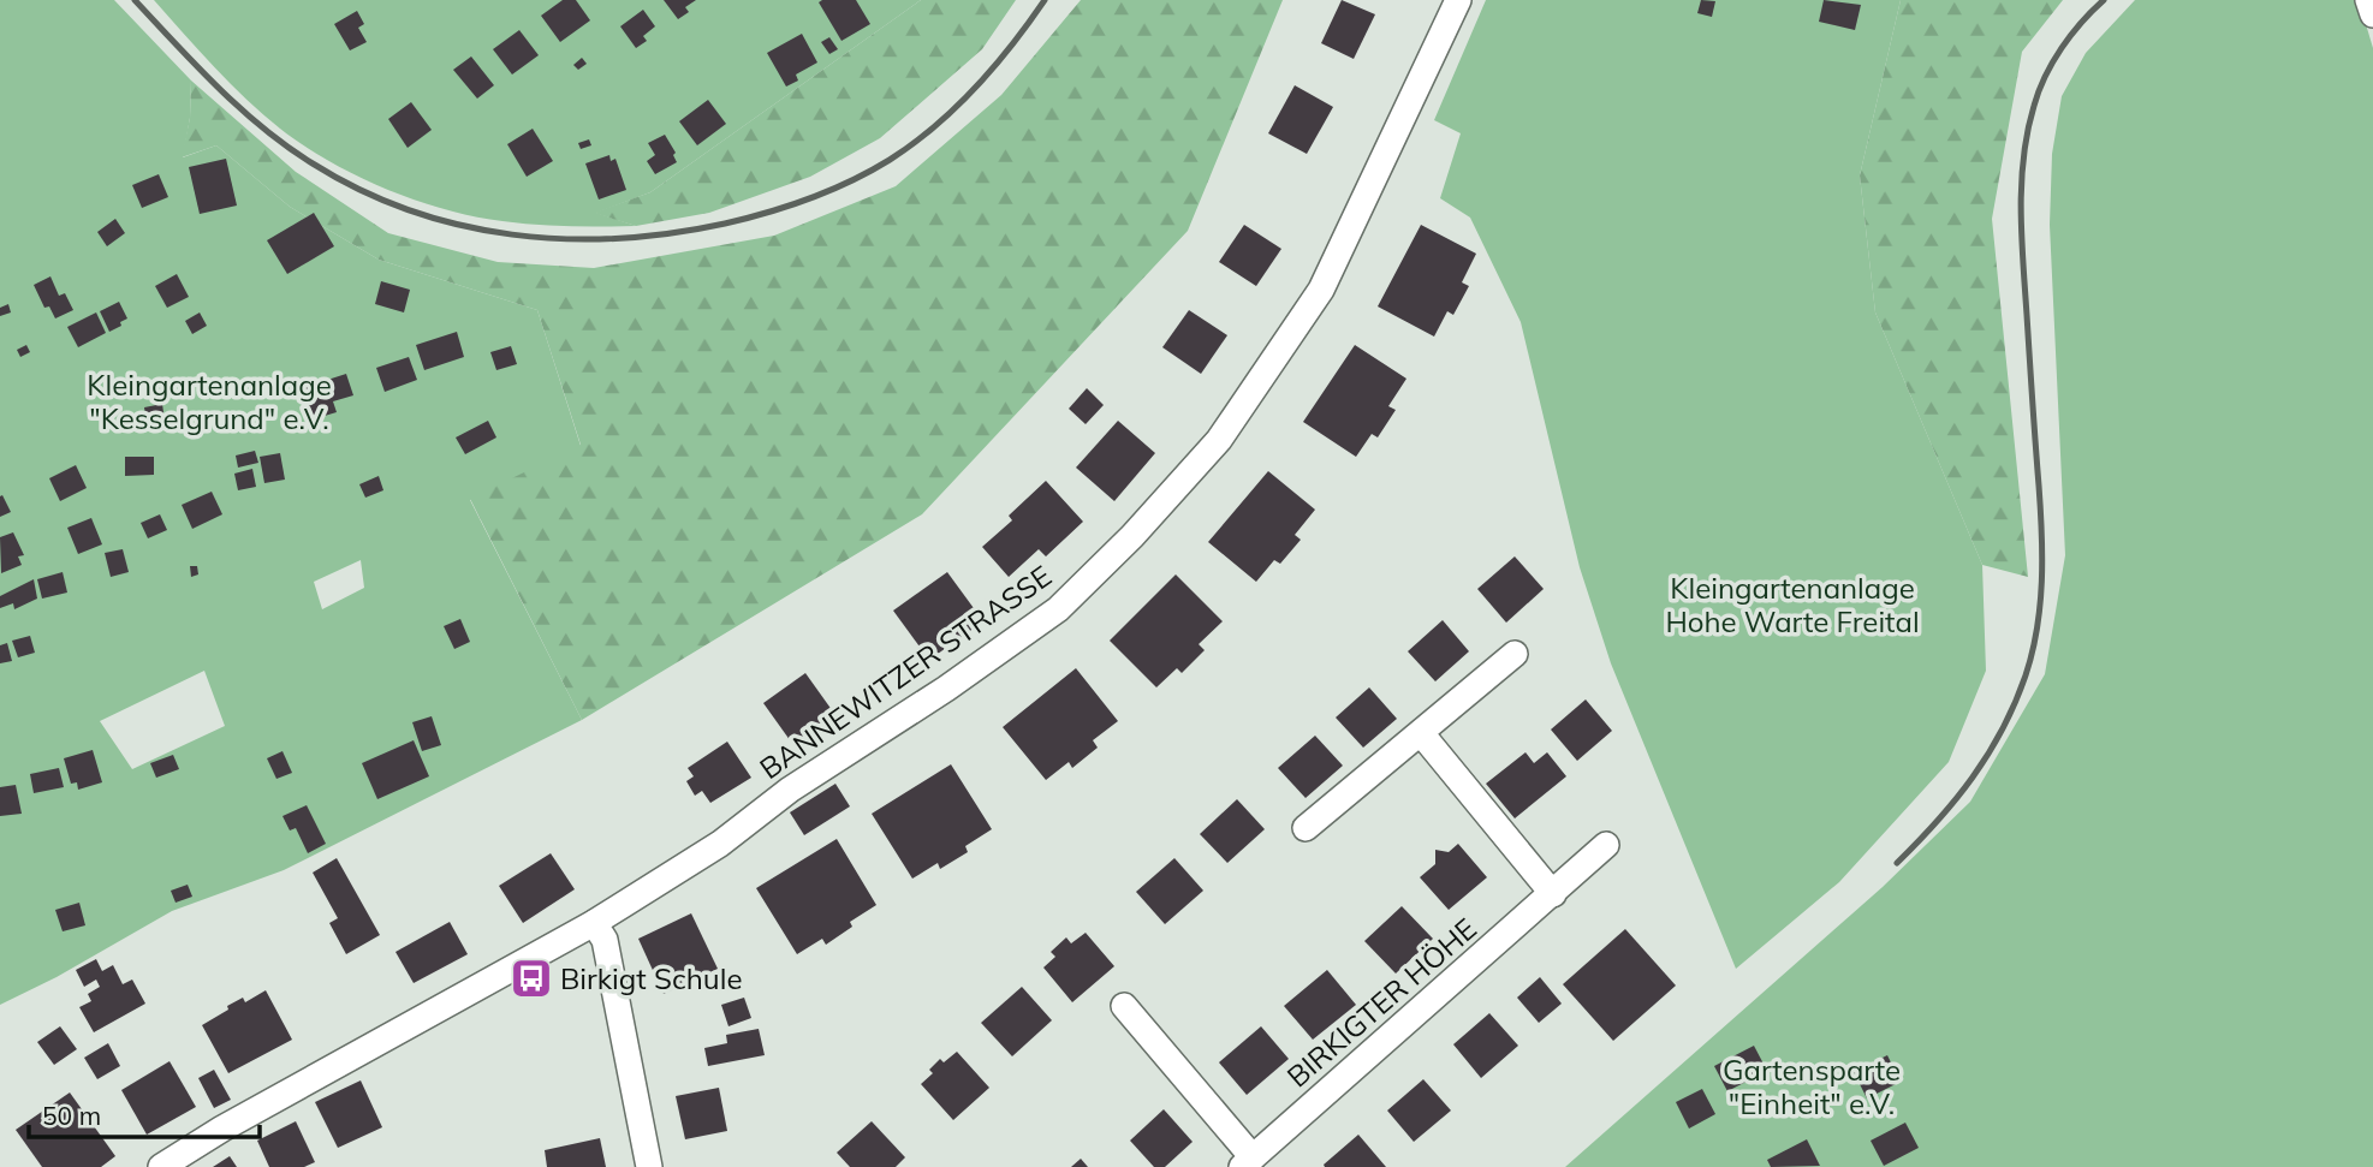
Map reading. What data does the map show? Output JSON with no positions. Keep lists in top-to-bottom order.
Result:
{
  "streets": {
    "street": ["BANNEWITZER STRASSE", "BIRKIGTER HÖHE"]
  },
  "parks": ["Kleingartenanlage \"Kesselgrund\" e.V.", "Kleingartenanlage Hohe Warte Freital", "Gartensparte \"Einheit\" e.V."],
  "places": {
    "bus stop": ["Birkigt Schule"]
  },
  "scale_bar": "50 m"
}
